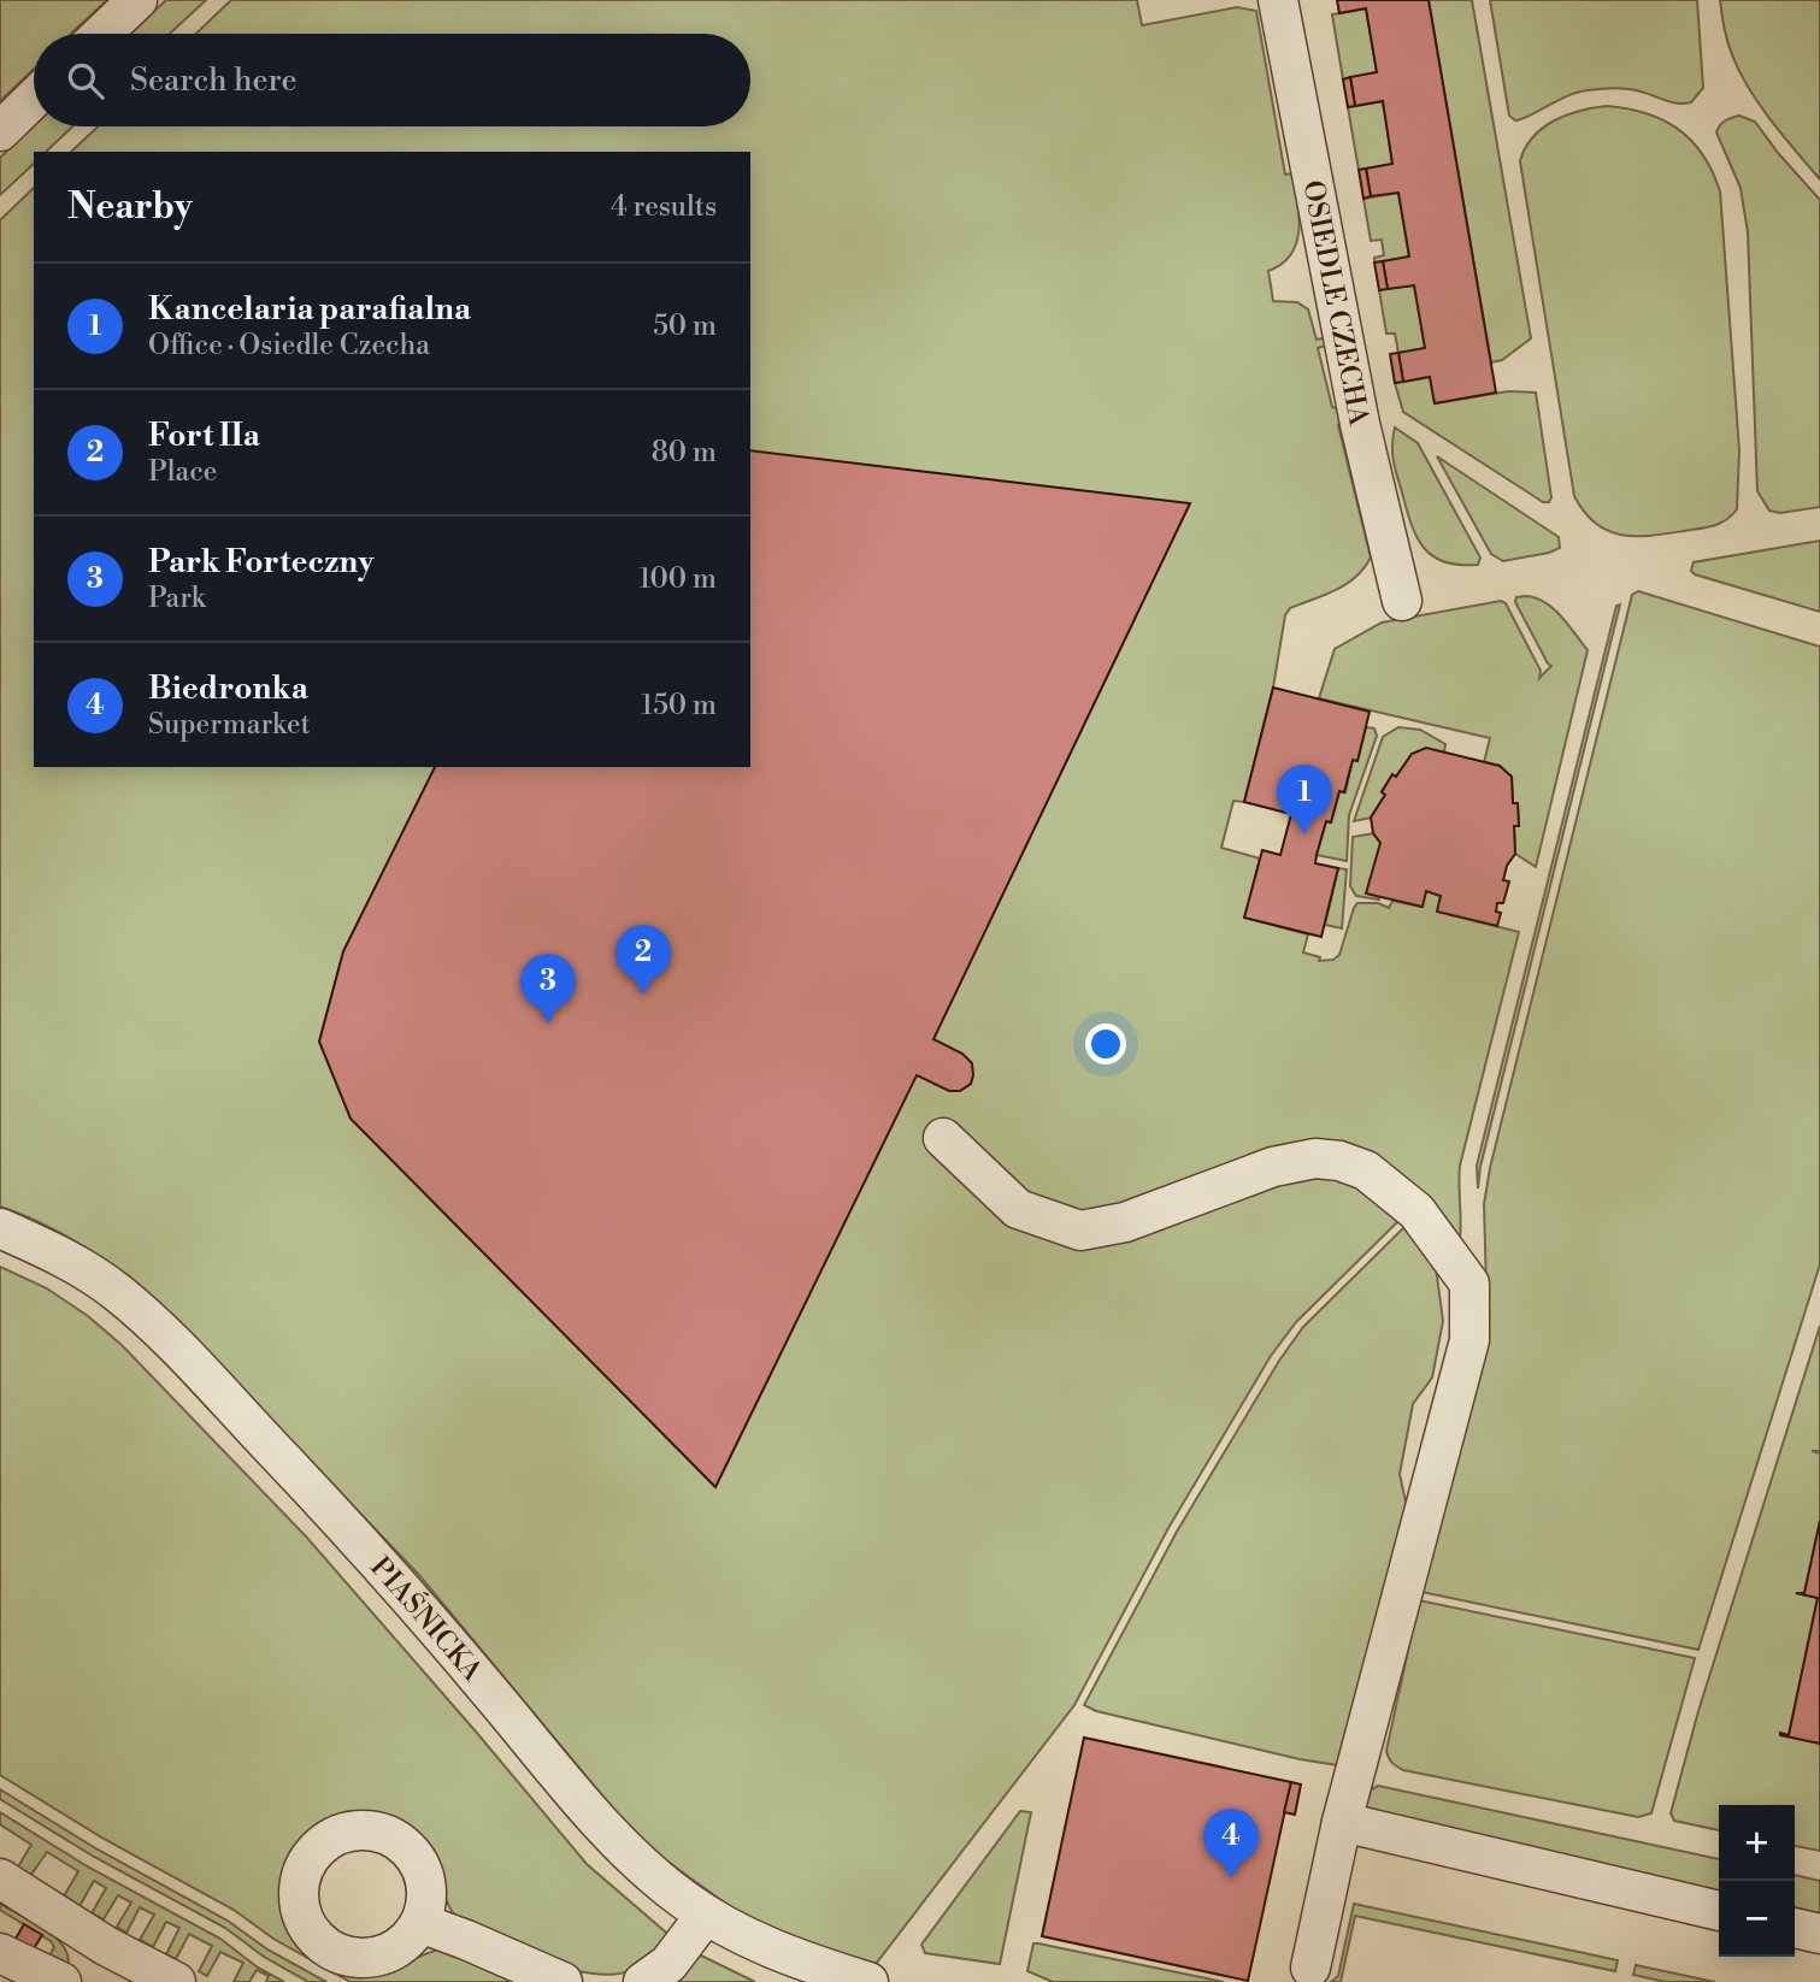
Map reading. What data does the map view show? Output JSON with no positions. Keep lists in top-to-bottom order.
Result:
{
  "streets": {
    "street": ["OSIEDLE CZECHA", "PIAŚNICKA"]
  },
  "page": {
    "search": "Search here",
    "heading": ["Nearby", "4 results"],
    "list": [
      {
        "mark": "1",
        "name": "Kancelaria parafialna",
        "note": "Office · Osiedle Czecha",
        "value": "50 m"
      },
      {
        "mark": "2",
        "name": "Fort IIa",
        "note": "Place",
        "value": "80 m"
      },
      {
        "mark": "3",
        "name": "Park Forteczny",
        "note": "Park",
        "value": "100 m"
      },
      {
        "mark": "4",
        "name": "Biedronka",
        "note": "Supermarket",
        "value": "150 m"
      }
    ],
    "pins": [
      "1",
      "2",
      "3",
      "4"
    ],
    "map_buttons": ["+", "−"]
  }
}
